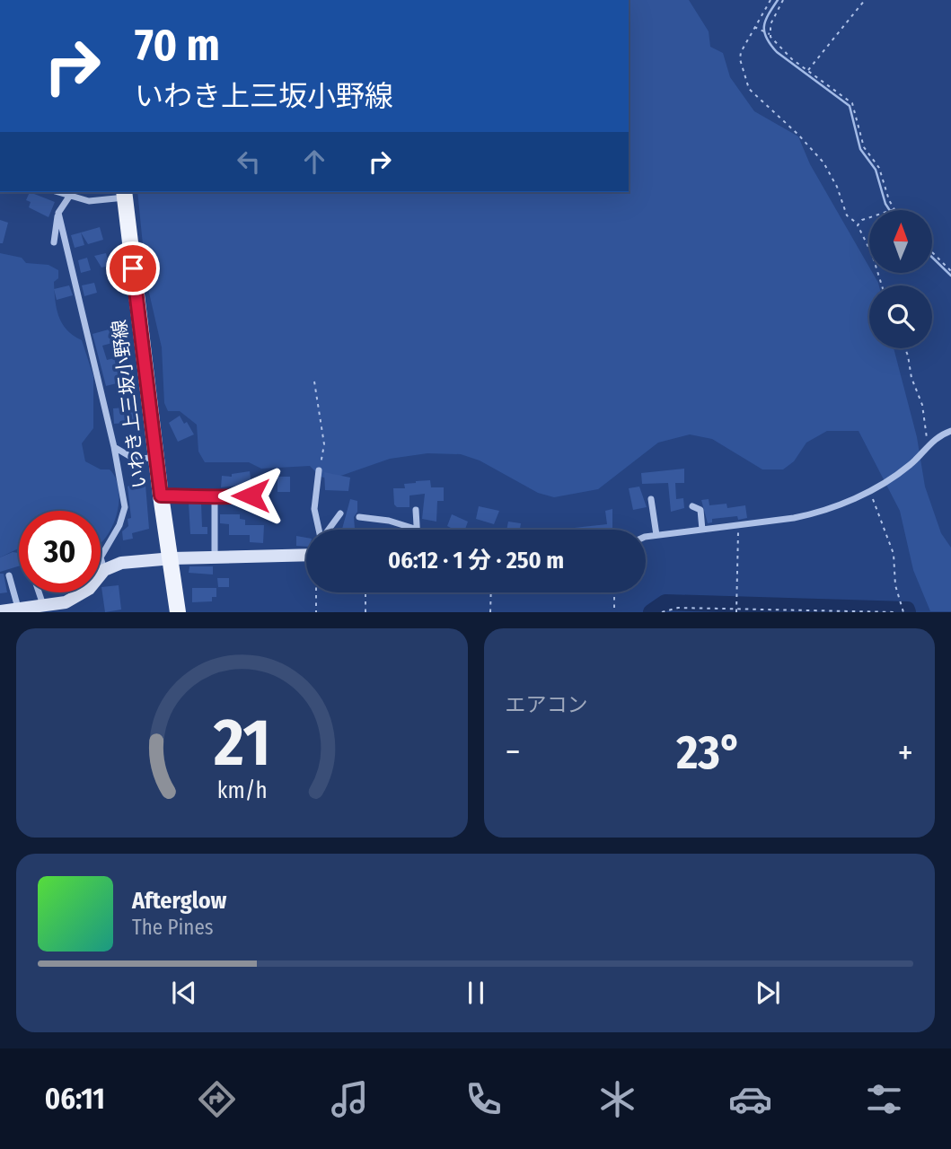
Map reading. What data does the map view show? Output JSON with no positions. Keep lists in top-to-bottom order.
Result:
{
  "streets": {
    "main road": ["いわき上三坂小野線"]
  },
  "north": "top",
  "page": {
    "turn": ["70 m", "いわき上三坂小野線"],
    "limit": "30",
    "trip": "06:12 · 1 分 · 250 m",
    "tile": "エアコン",
    "heat": ["−", "23°", "+"],
    "song": ["Afterglow", "The Pines"],
    "tabs": "06:11",
    "gauge": ["21", "km/h"]
  }
}
